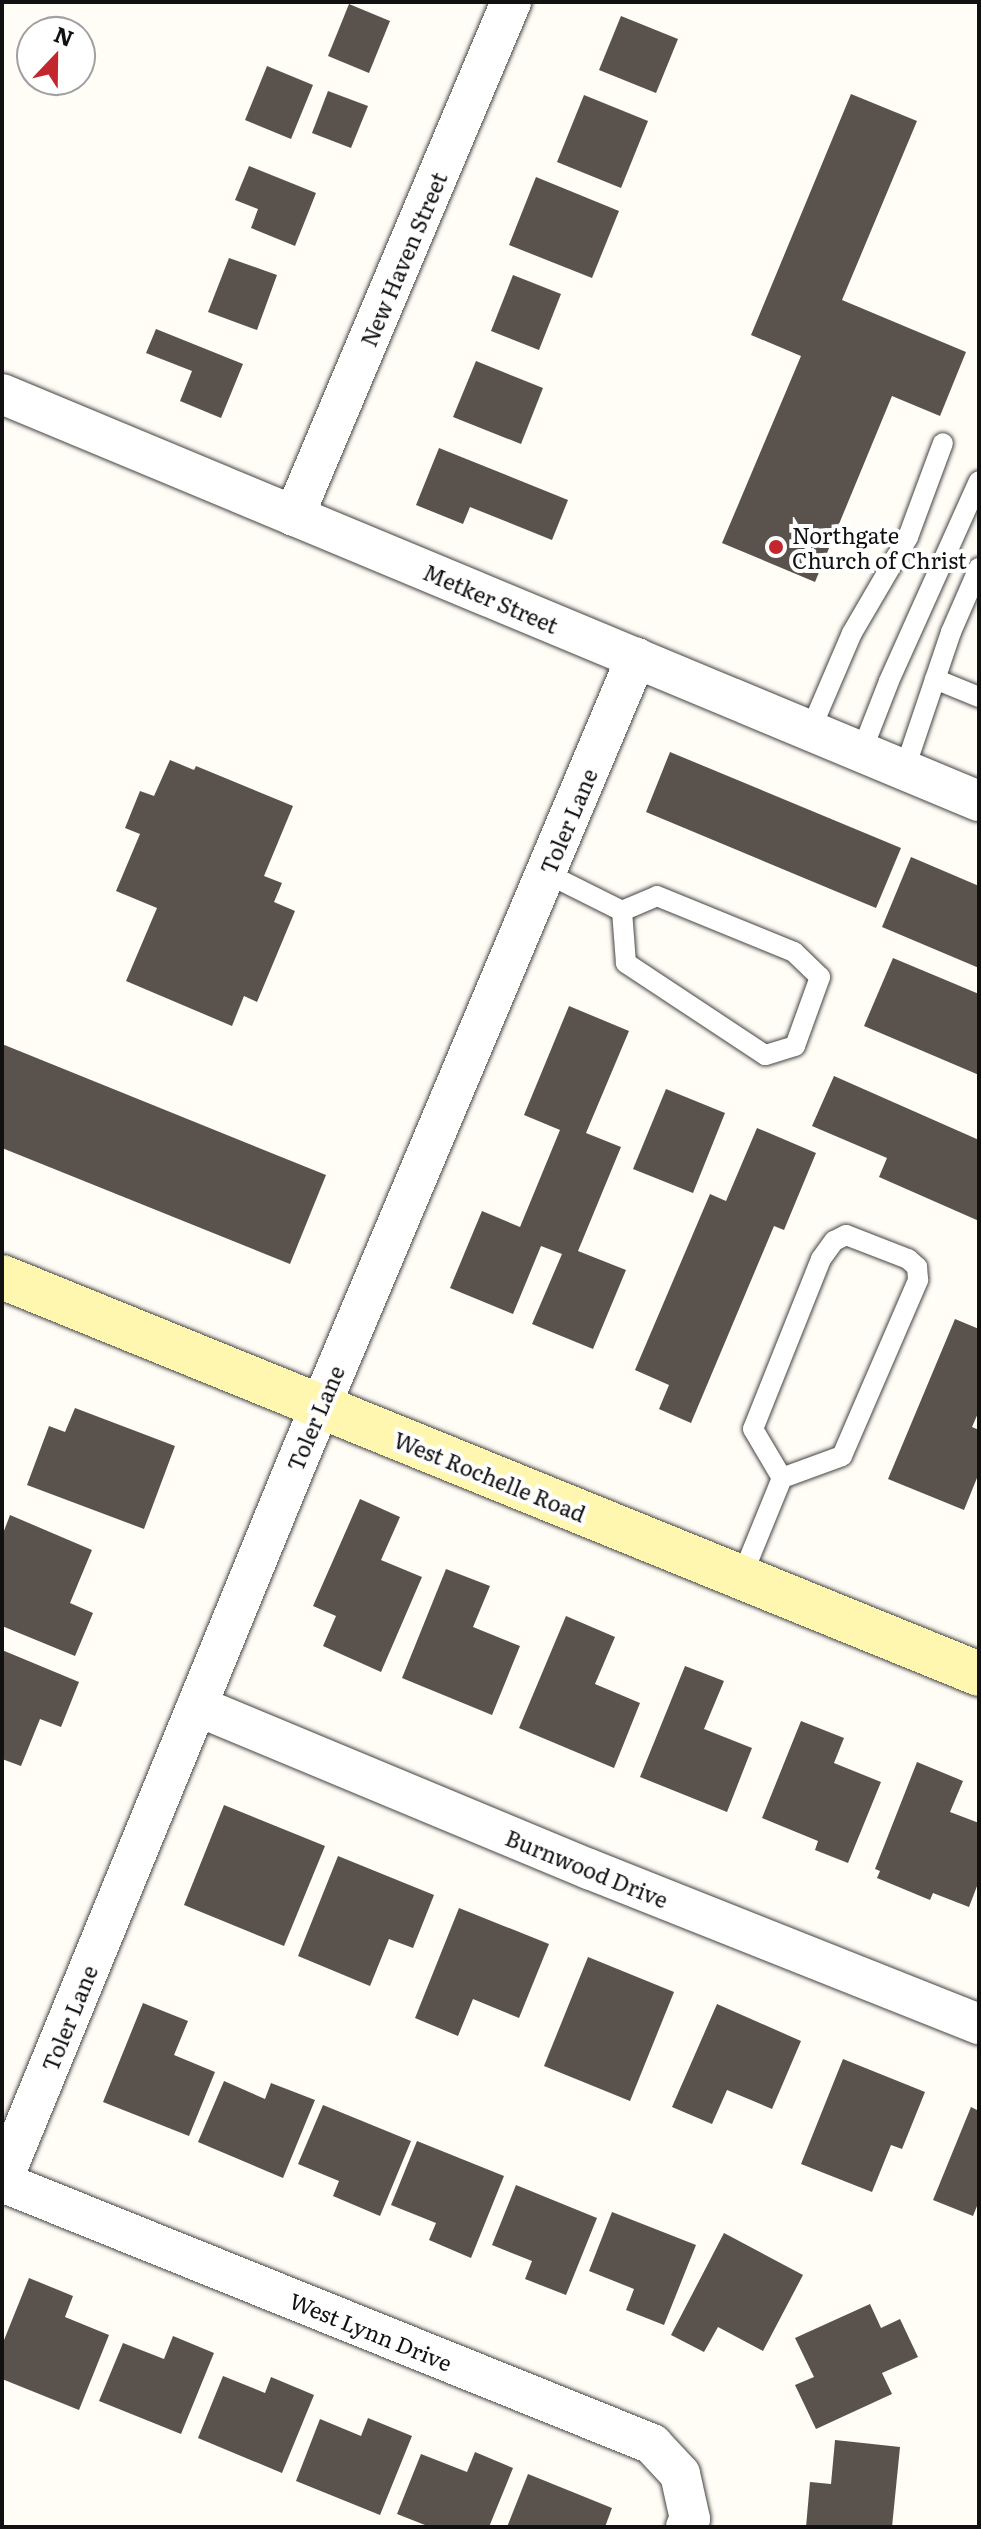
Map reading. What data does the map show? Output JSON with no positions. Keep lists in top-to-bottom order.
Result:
{
  "streets": {
    "main road": ["West Rochelle Road"],
    "street": [
      "New Haven Street",
      "Metker Street",
      "Toler Lane",
      "Burnwood Drive",
      "West Lynn Drive"
    ]
  },
  "crossings": [
    ["New Haven Street", "Metker Street"],
    ["Metker Street", "Toler Lane"],
    ["Toler Lane", "West Rochelle Road"],
    ["Toler Lane", "Burnwood Drive"],
    ["Toler Lane", "West Lynn Drive"]
  ],
  "places": ["Northgate Church of Christ"],
  "north": "top"
}
